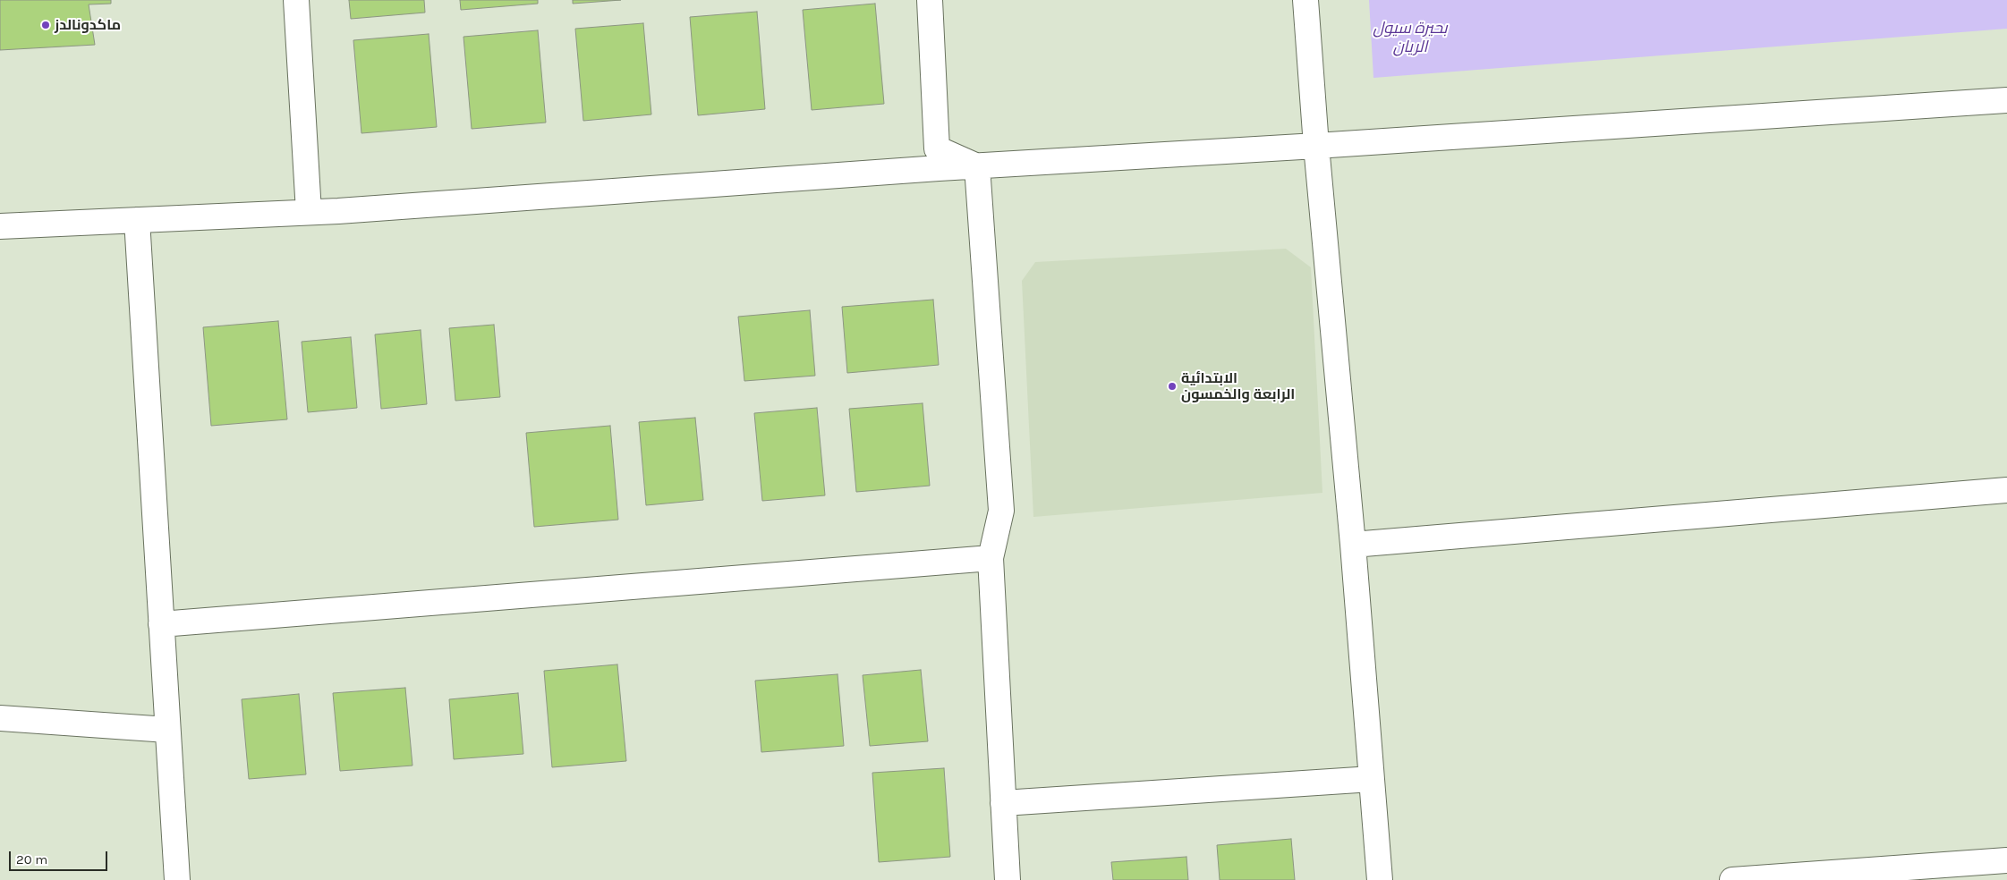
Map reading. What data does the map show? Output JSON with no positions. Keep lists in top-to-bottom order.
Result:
{
  "water": ["بحيرة سيول الريان"],
  "places": ["ماكدونالدز", "الابتدائية الرابعة والخمسون"],
  "scale_bar": "20 m"
}
